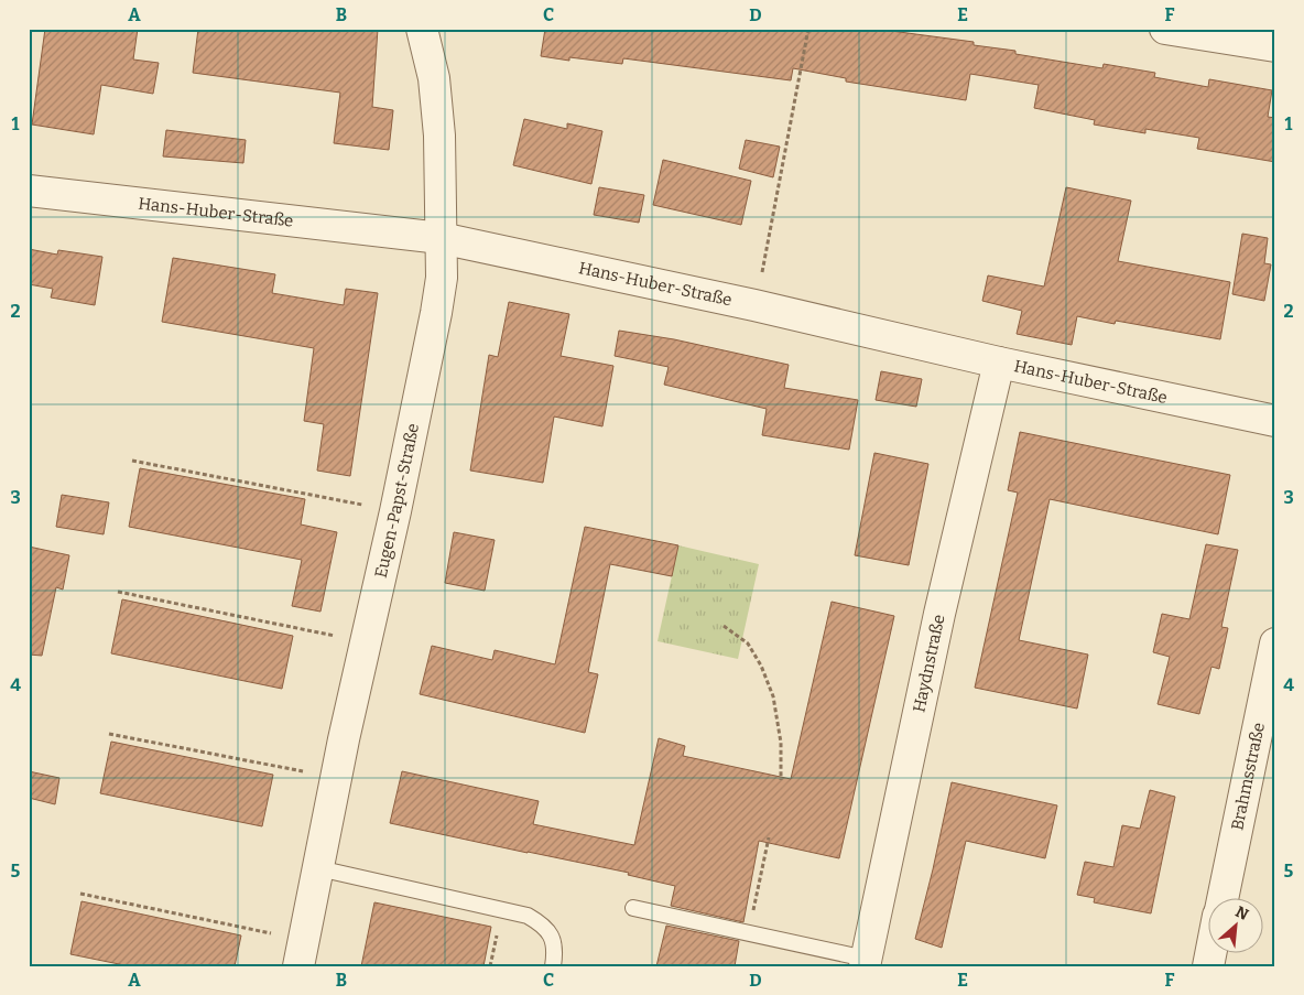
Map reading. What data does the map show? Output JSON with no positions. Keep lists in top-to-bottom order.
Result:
{
  "streets": {
    "street": [
      "Hans-Huber-Straße",
      "Eugen-Papst-Straße",
      "Haydnstraße",
      "Brahmsstraße"
    ]
  },
  "crossings": [
    ["Hans-Huber-Straße", "Eugen-Papst-Straße"],
    ["Hans-Huber-Straße", "Haydnstraße"]
  ],
  "north": "top right",
  "grid": {
    "columns": [
      "A",
      "B",
      "C",
      "D",
      "E",
      "F"
    ],
    "rows": [
      "1",
      "2",
      "3",
      "4",
      "5"
    ]
  }
}
